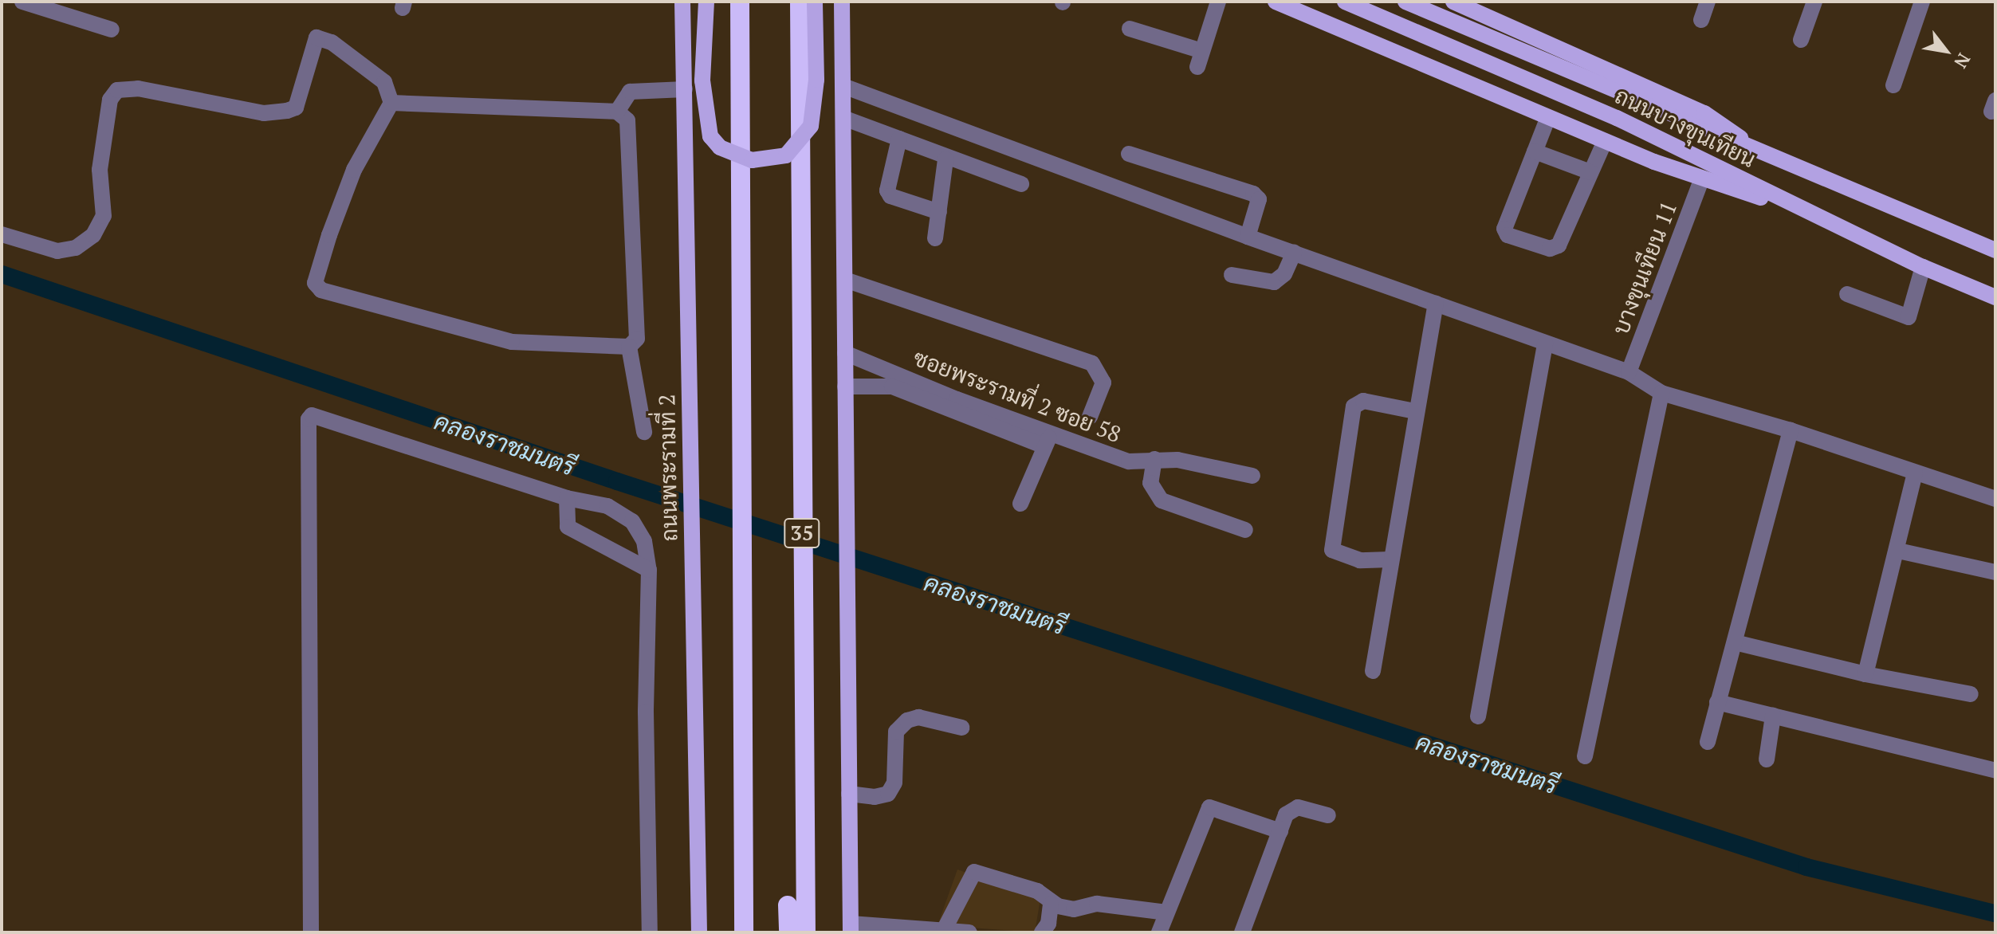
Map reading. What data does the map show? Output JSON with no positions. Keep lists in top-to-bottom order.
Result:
{
  "streets": {
    "highway": ["35"],
    "main road": ["ถนนบางขุนเทียน", "ถนนพระรามที่ 2"],
    "street": ["บางขุนเทียน 11", "ซอยพระรามที่ 2 ซอย 58"]
  },
  "crossings": [
    ["ซอยพระรามที่ 2 ซอย 58", "35"]
  ],
  "water": ["คลองราชมนตรี"],
  "north": "bottom right"
}
